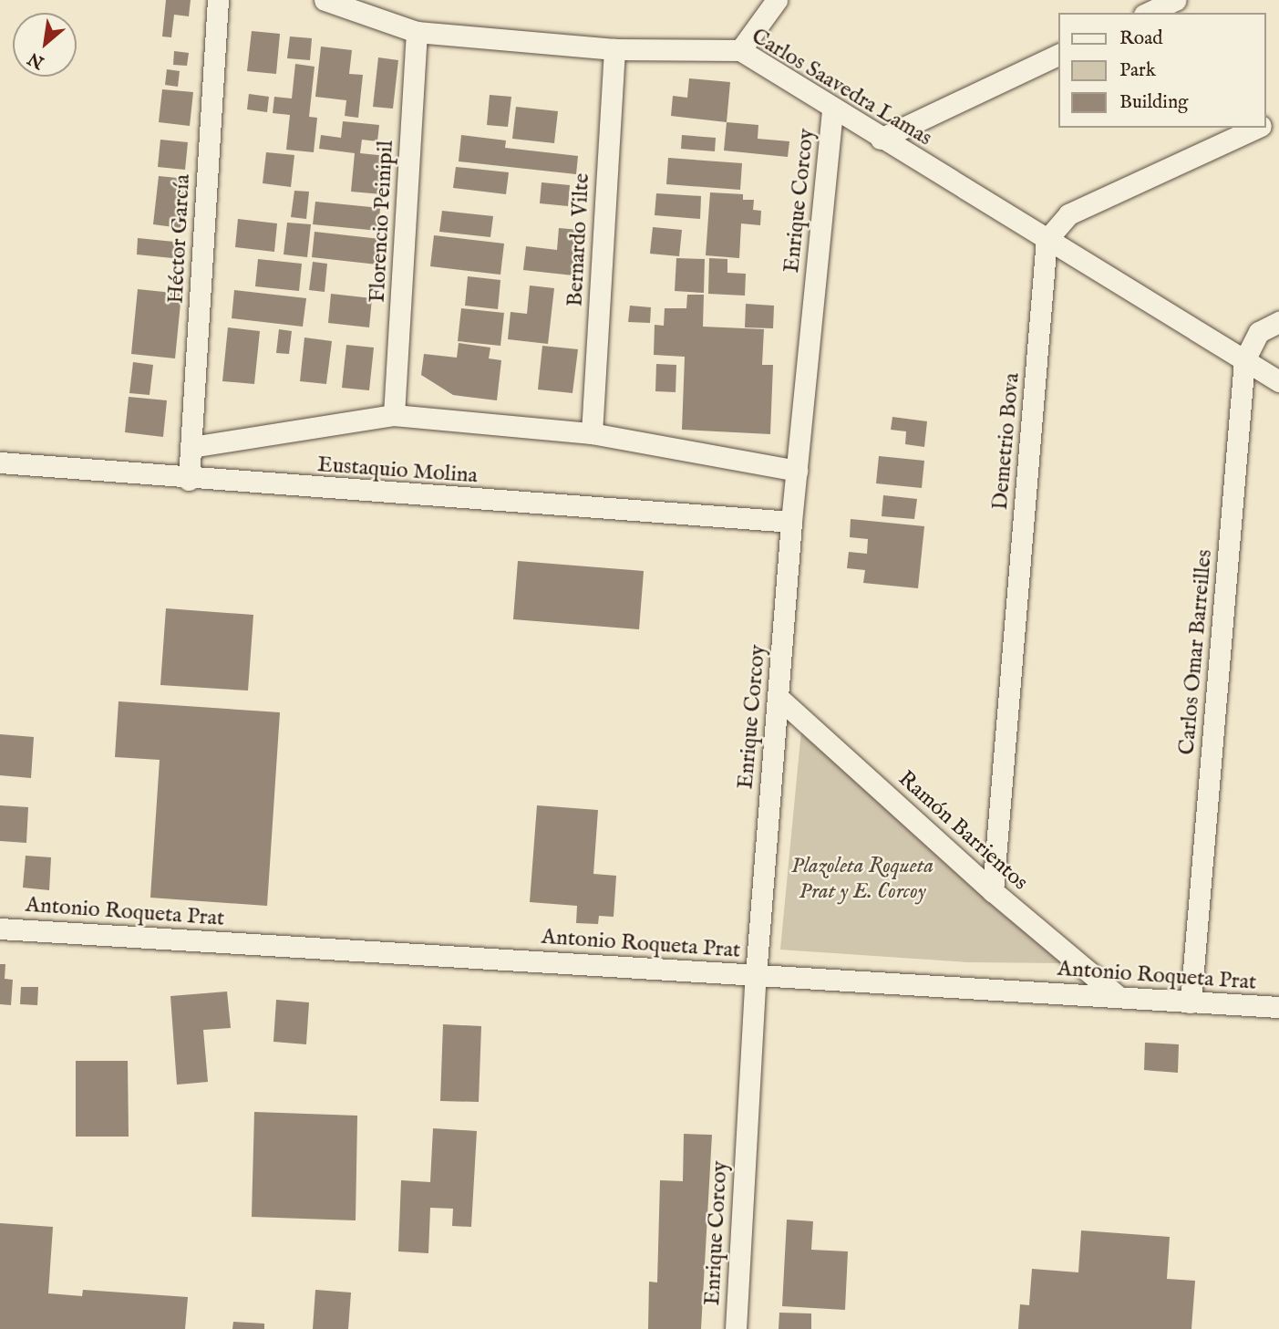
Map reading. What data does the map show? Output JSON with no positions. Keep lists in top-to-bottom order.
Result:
{
  "streets": {
    "street": [
      "Carlos Saavedra Lamas",
      "Enrique Corcoy",
      "Florencio Peinipil",
      "Héctor García",
      "Bernardo Vilte",
      "Demetrio Bova",
      "Eustaquio Molina",
      "Carlos Omar Barreilles",
      "Ramón Barrientos",
      "Antonio Roqueta Prat"
    ]
  },
  "crossings": [
    ["Carlos Saavedra Lamas", "Enrique Corcoy"],
    ["Carlos Saavedra Lamas", "Florencio Peinipil"],
    ["Carlos Saavedra Lamas", "Bernardo Vilte"],
    ["Carlos Saavedra Lamas", "Demetrio Bova"],
    ["Carlos Saavedra Lamas", "Carlos Omar Barreilles"],
    ["Enrique Corcoy", "Eustaquio Molina"],
    ["Enrique Corcoy", "Ramón Barrientos"],
    ["Enrique Corcoy", "Antonio Roqueta Prat"],
    ["Héctor García", "Eustaquio Molina"],
    ["Demetrio Bova", "Ramón Barrientos"],
    ["Carlos Omar Barreilles", "Antonio Roqueta Prat"],
    ["Ramón Barrientos", "Antonio Roqueta Prat"]
  ],
  "parks": ["Plazoleta Roqueta Prat y E. Corcoy"],
  "legend": ["Road", "Park", "Building"],
  "north": "bottom left"
}
